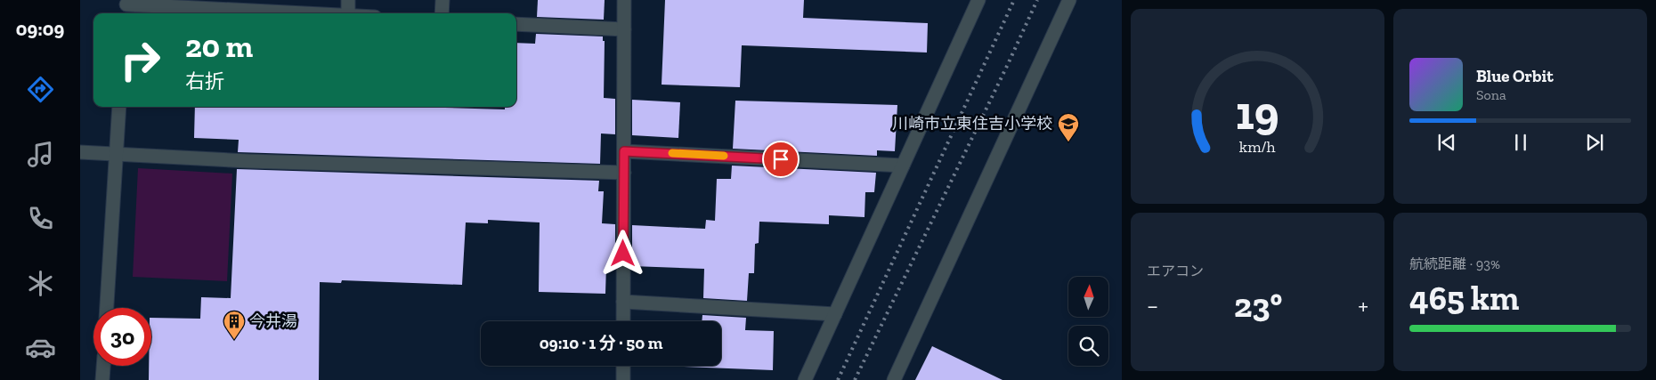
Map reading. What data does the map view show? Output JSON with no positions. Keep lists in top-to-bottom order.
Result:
{
  "places": {
    "school or university": ["川崎市立東住吉小学校"],
    "building": ["今井湯"]
  },
  "north": "top",
  "page": {
    "tabs": "09:09",
    "turn": ["20 m", "右折"],
    "song": ["Blue Orbit", "Sona"],
    "tile": [
      "エアコン",
      ["航続距離 · 93%", "465 km"]
    ],
    "heat": ["−", "23°", "+"],
    "limit": "30",
    "trip": "09:10 · 1 分 · 50 m",
    "gauge": ["19", "km/h"]
  }
}
